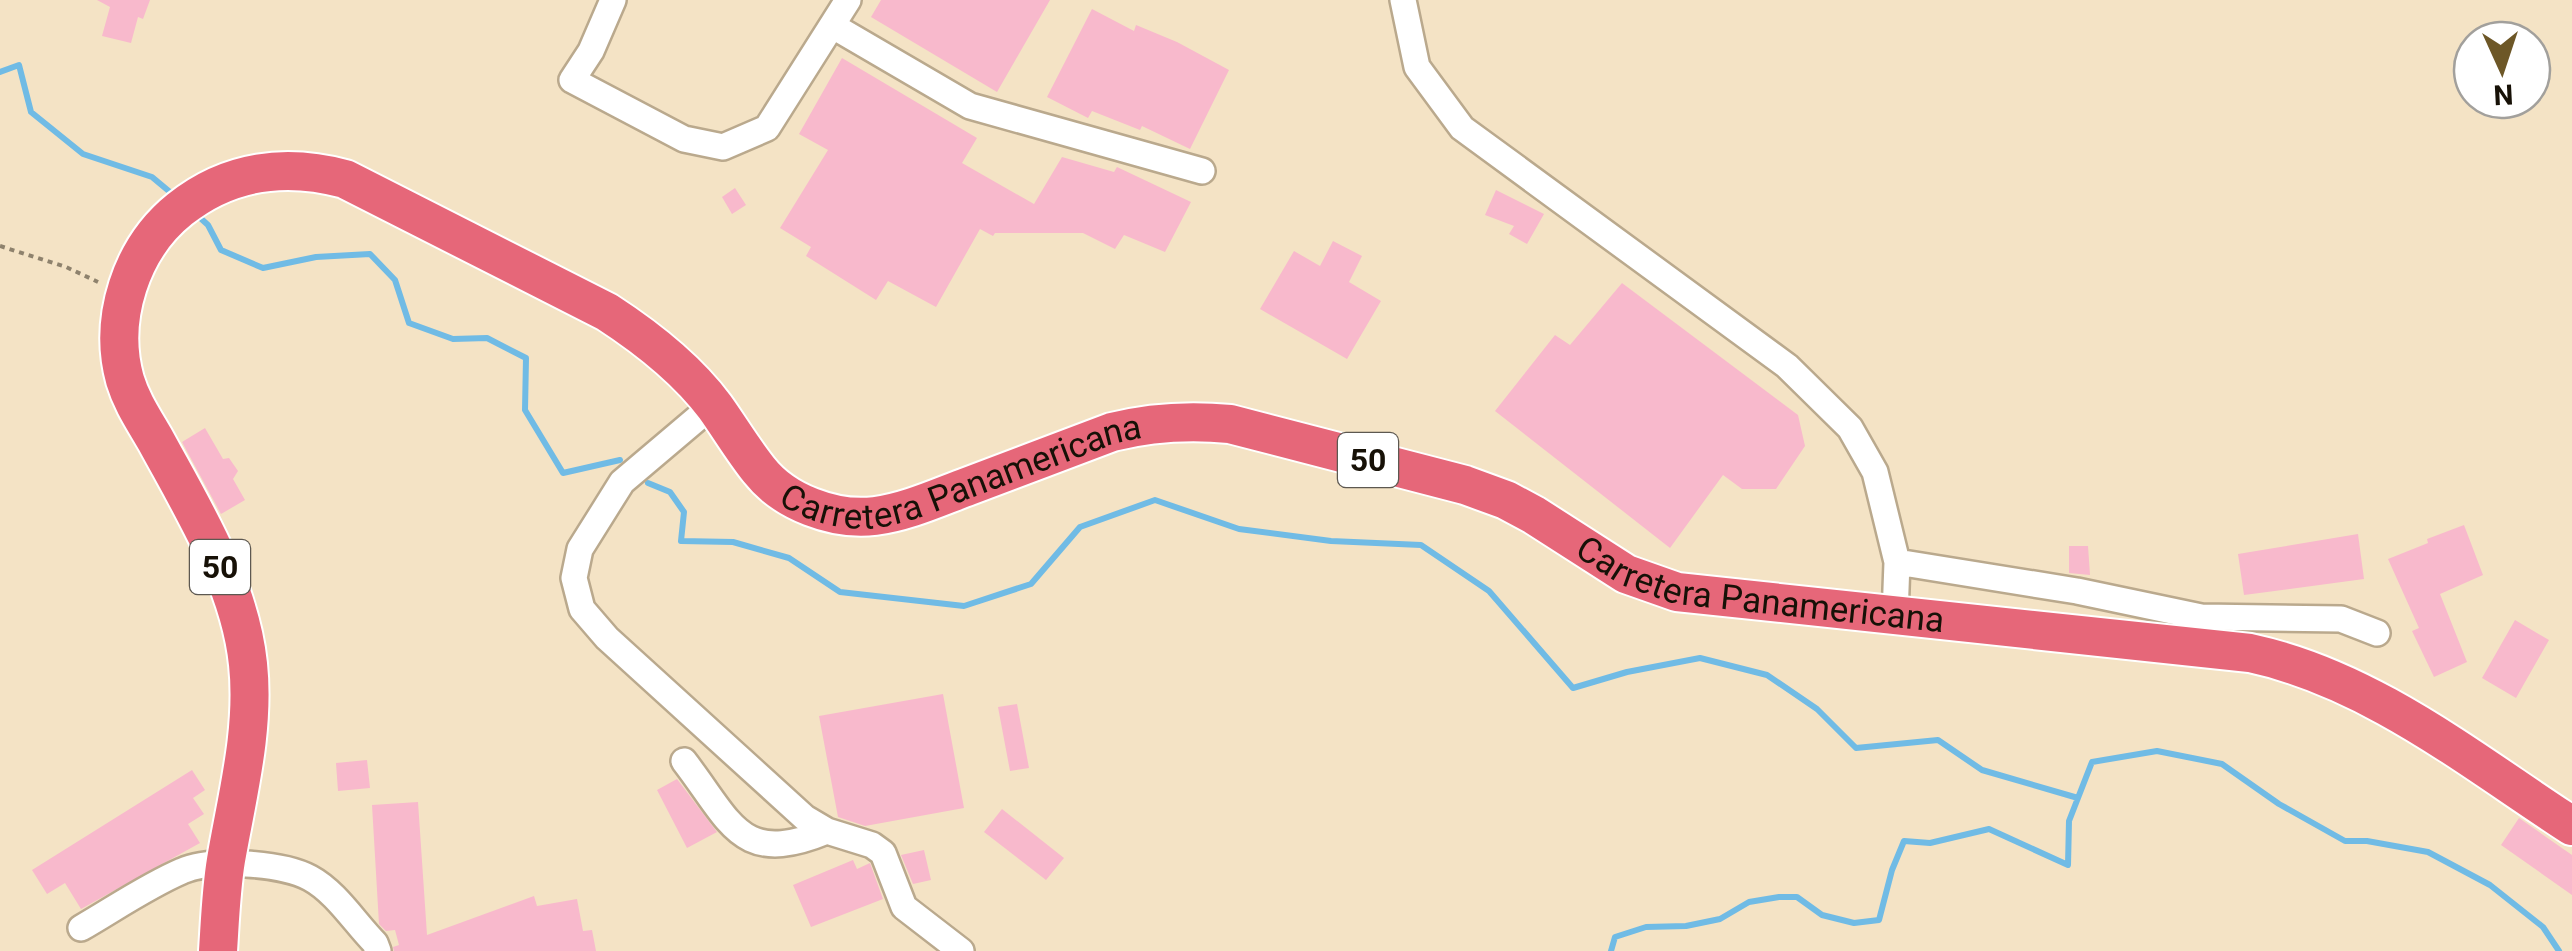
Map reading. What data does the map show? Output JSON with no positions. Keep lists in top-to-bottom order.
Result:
{
  "streets": {
    "highway": ["Carretera Panamericana", "50"]
  },
  "north": "bottom"
}
